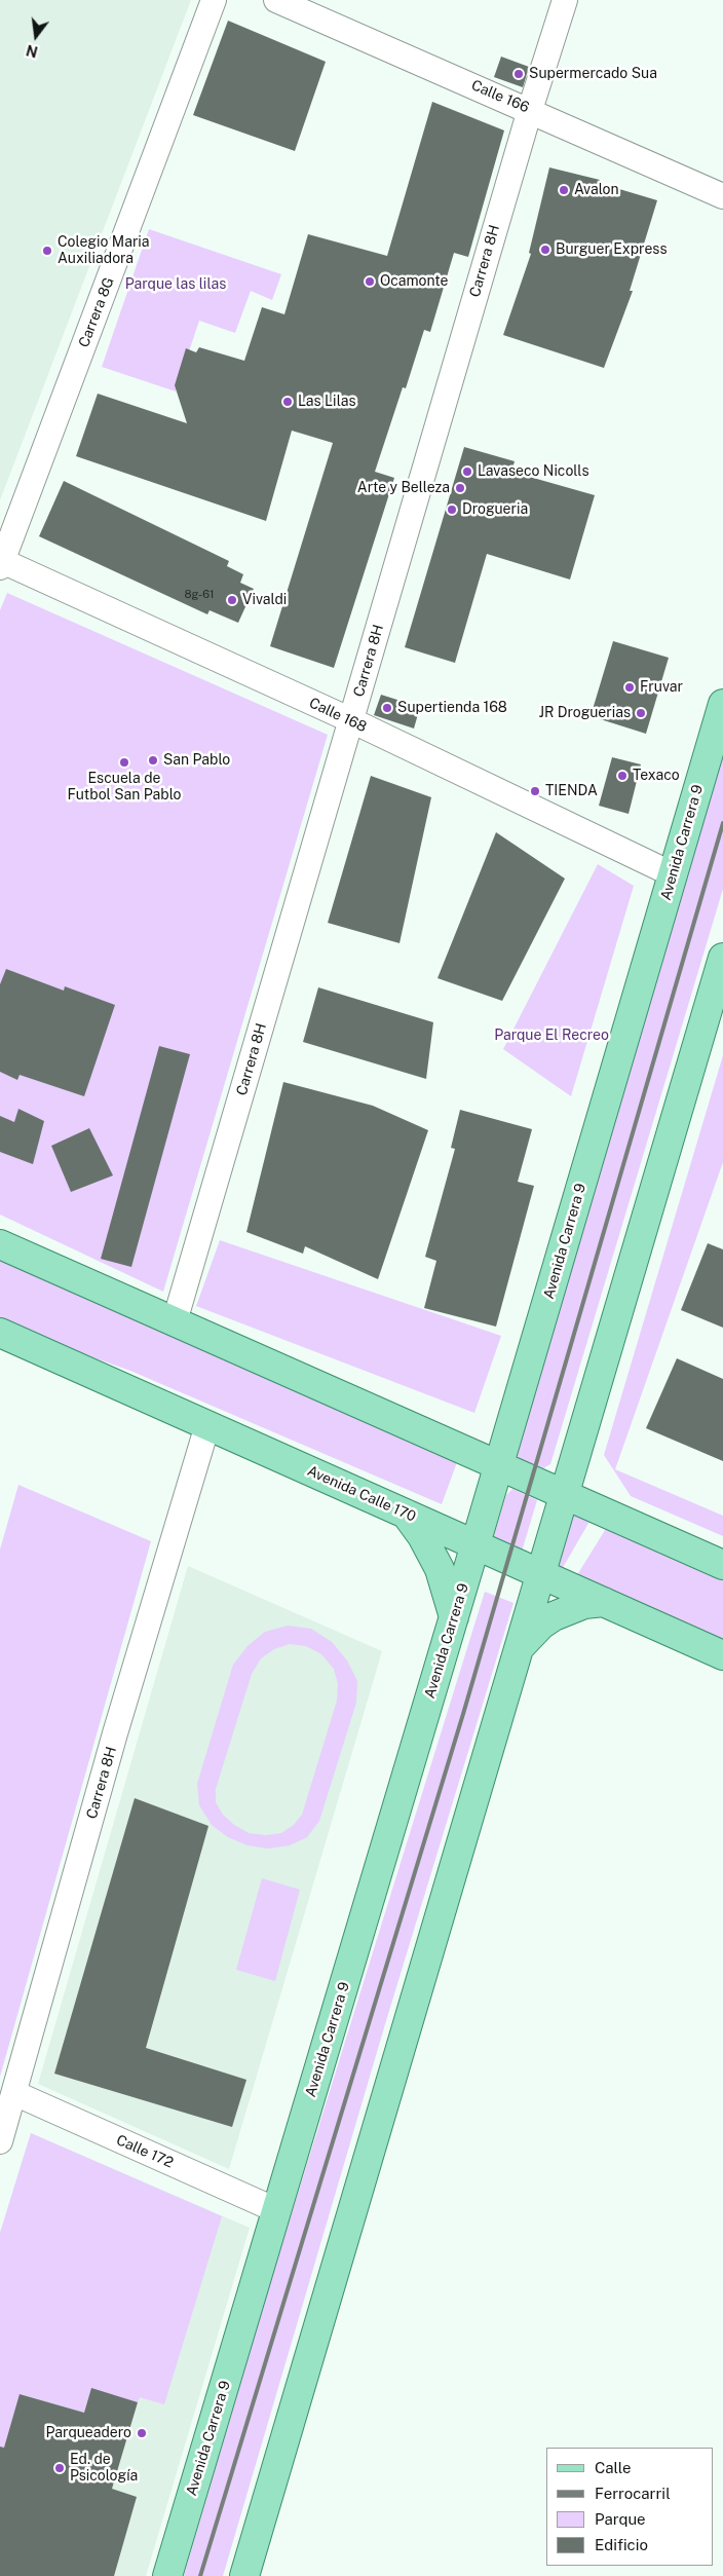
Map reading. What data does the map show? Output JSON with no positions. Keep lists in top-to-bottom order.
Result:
{
  "streets": {
    "main road": ["Avenida Carrera 9", "Avenida Calle 170"],
    "street": [
      "Calle 166",
      "Carrera 8H",
      "Carrera 8G",
      "Calle 168",
      "Calle 172"
    ]
  },
  "crossings": [
    ["Calle 166", "Carrera 8H"],
    ["Carrera 8H", "Calle 168"],
    ["Carrera 8H", "Avenida Calle 170"],
    ["Carrera 8H", "Calle 172"],
    ["Carrera 8G", "Calle 168"],
    ["Calle 168", "Avenida Carrera 9"],
    ["Avenida Carrera 9", "Avenida Calle 170"],
    ["Avenida Carrera 9", "Calle 172"]
  ],
  "parks": ["Parque las lilas", "Parque El Recreo"],
  "places": [
    "Supermercado Sua",
    "Avalon",
    "Burguer Express",
    "Colegio Maria Auxiliadora",
    "Ocamonte",
    "Las Lilas",
    "Lavaseco Nicolls",
    "Arte y Belleza",
    "Drogueria",
    "Vivaldi",
    "Fruvar",
    "Supertienda 168",
    "JR Droguerias",
    "San Pablo",
    "Escuela de Futbol San Pablo",
    "Texaco",
    "TIENDA",
    "Parqueadero",
    "Ed. de Psicología"
  ],
  "house_numbers": ["8g-61"],
  "legend": [
    "Calle",
    "Ferrocarril",
    "Parque",
    "Edificio"
  ],
  "north": "bottom"
}
